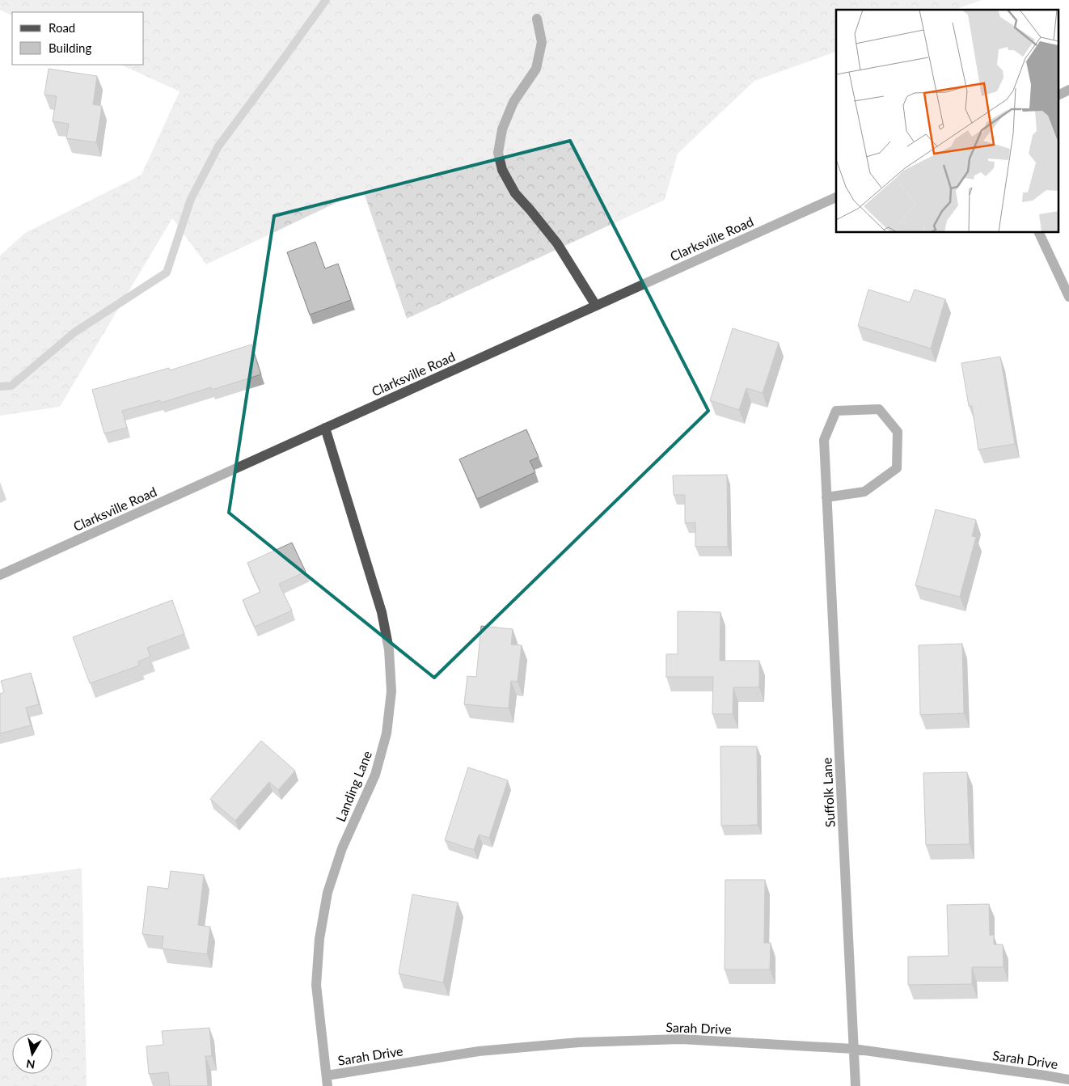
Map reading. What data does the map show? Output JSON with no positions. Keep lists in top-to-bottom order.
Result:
{
  "streets": {
    "street": [
      "Clarksville Road",
      "Landing Lane",
      "Suffolk Lane",
      "Sarah Drive"
    ]
  },
  "crossings": [
    ["Clarksville Road", "Landing Lane"],
    ["Landing Lane", "Sarah Drive"],
    ["Suffolk Lane", "Sarah Drive"]
  ],
  "legend": ["Road", "Building"],
  "north": "bottom"
}
